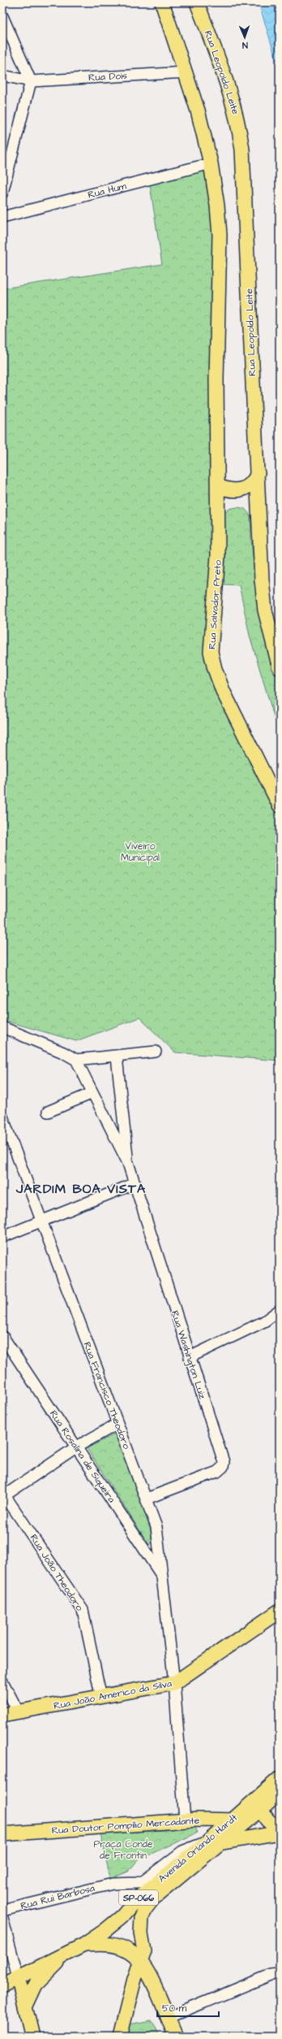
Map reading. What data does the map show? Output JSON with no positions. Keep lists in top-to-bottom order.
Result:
{
  "streets": {
    "main road": [
      "Rua Leopoldo Leite",
      "Rua Salvador Preto",
      "Rua João Américo da Silva",
      "Rua Doutor Pompílio Mercadante",
      "Avenida Orlando Hardt",
      "SP-066"
    ],
    "street": [
      "Rua Dois",
      "Rua Hum",
      "Rua Washington Luiz",
      "Rua Francisco Theodoro",
      "Rua Rosalina de Siqueira",
      "Rua João Theodoro",
      "Rua Rui Barbosa"
    ]
  },
  "crossings": [
    ["Rua Dois", "Rua Salvador Preto"],
    ["Rua Hum", "Rua Salvador Preto"],
    ["Rua Washington Luiz", "Rua Francisco Theodoro"],
    ["Rua Francisco Theodoro", "Rua Rosalina de Siqueira"],
    ["Rua Francisco Theodoro", "Rua João Américo da Silva"],
    ["Rua Francisco Theodoro", "Rua Doutor Pompílio Mercadante"],
    ["Rua João Theodoro", "Rua João Américo da Silva"],
    ["Rua Doutor Pompílio Mercadante", "Avenida Orlando Hardt"],
    ["Avenida Orlando Hardt", "SP-066"]
  ],
  "districts": ["JARDIM BOA VISTA"],
  "parks": ["Viveiro Municipal", "Praça Conde de Frontin"],
  "scale_bar": "50 m",
  "north": "bottom"
}
